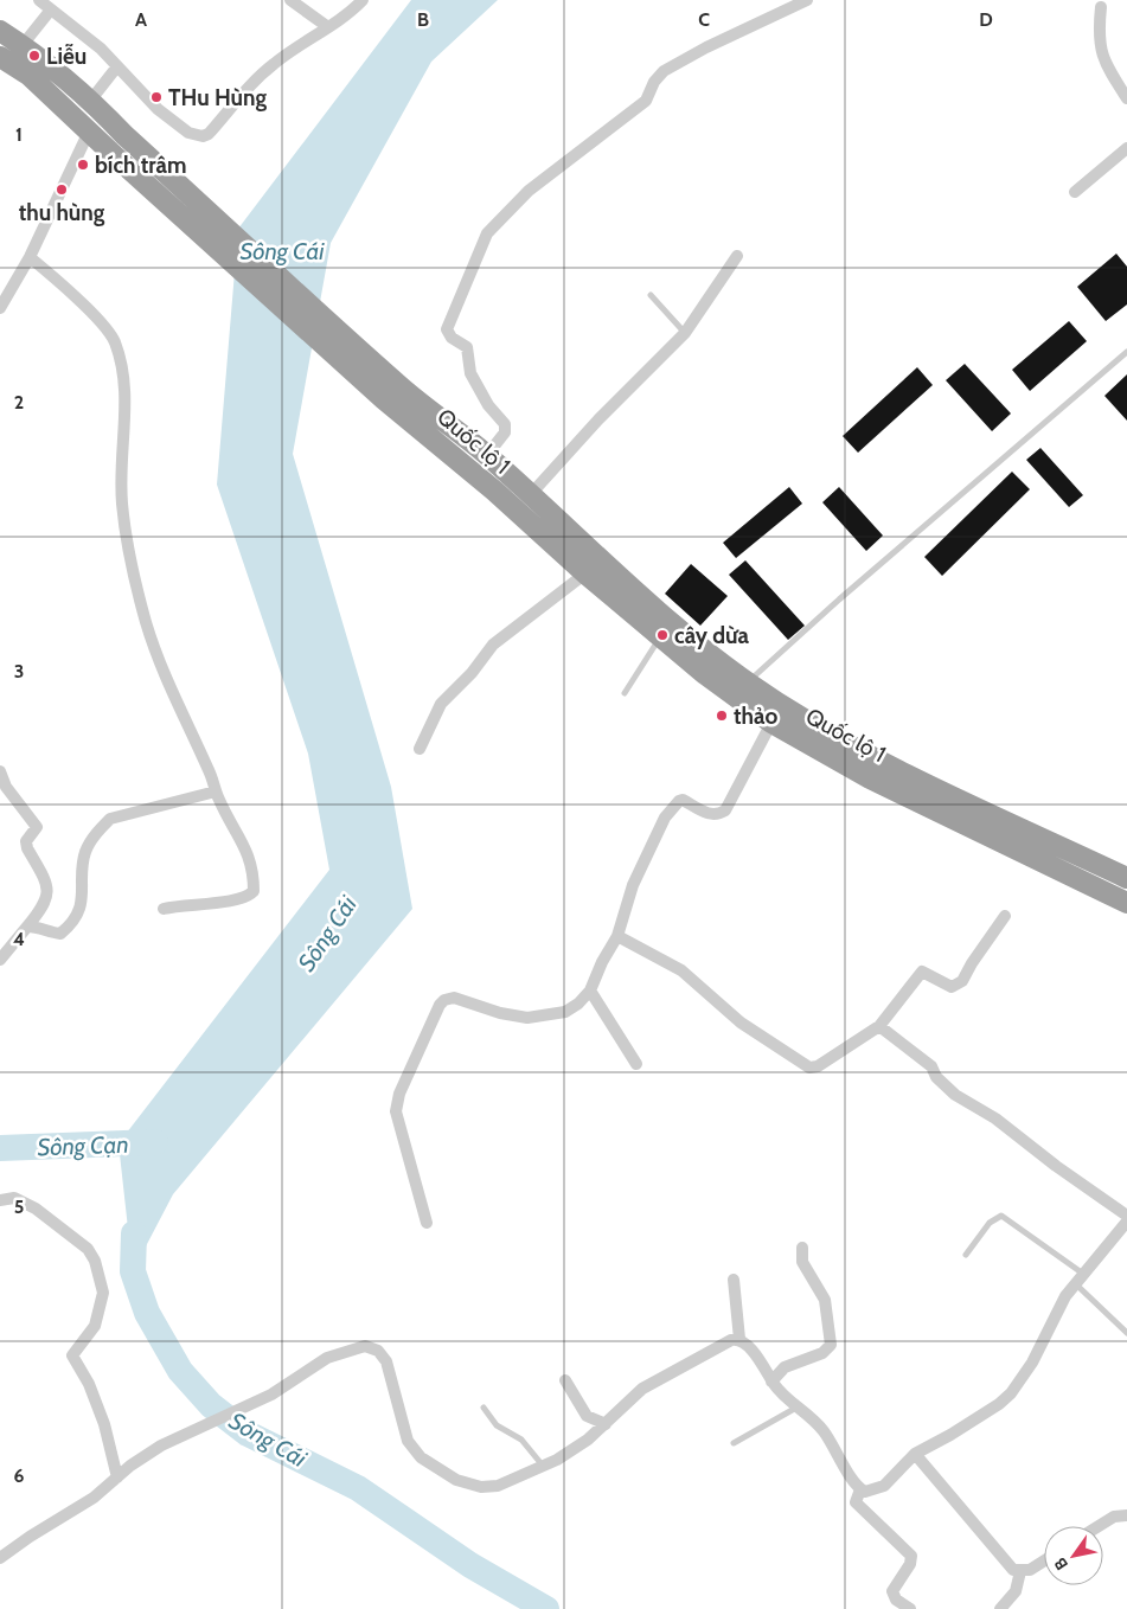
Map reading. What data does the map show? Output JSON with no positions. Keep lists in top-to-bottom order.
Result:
{
  "streets": {
    "highway": ["Quốc lộ 1"]
  },
  "water": ["Sông Cái", "Sông Cạn"],
  "places": [
    "Liễu",
    "THu Hùng",
    "bích trâm",
    "thu hùng",
    "cây dừa",
    "thảo"
  ],
  "north": "bottom left",
  "grid": {
    "columns": [
      "A",
      "B",
      "C",
      "D"
    ],
    "rows": [
      "1",
      "2",
      "3",
      "4",
      "5",
      "6"
    ]
  }
}
